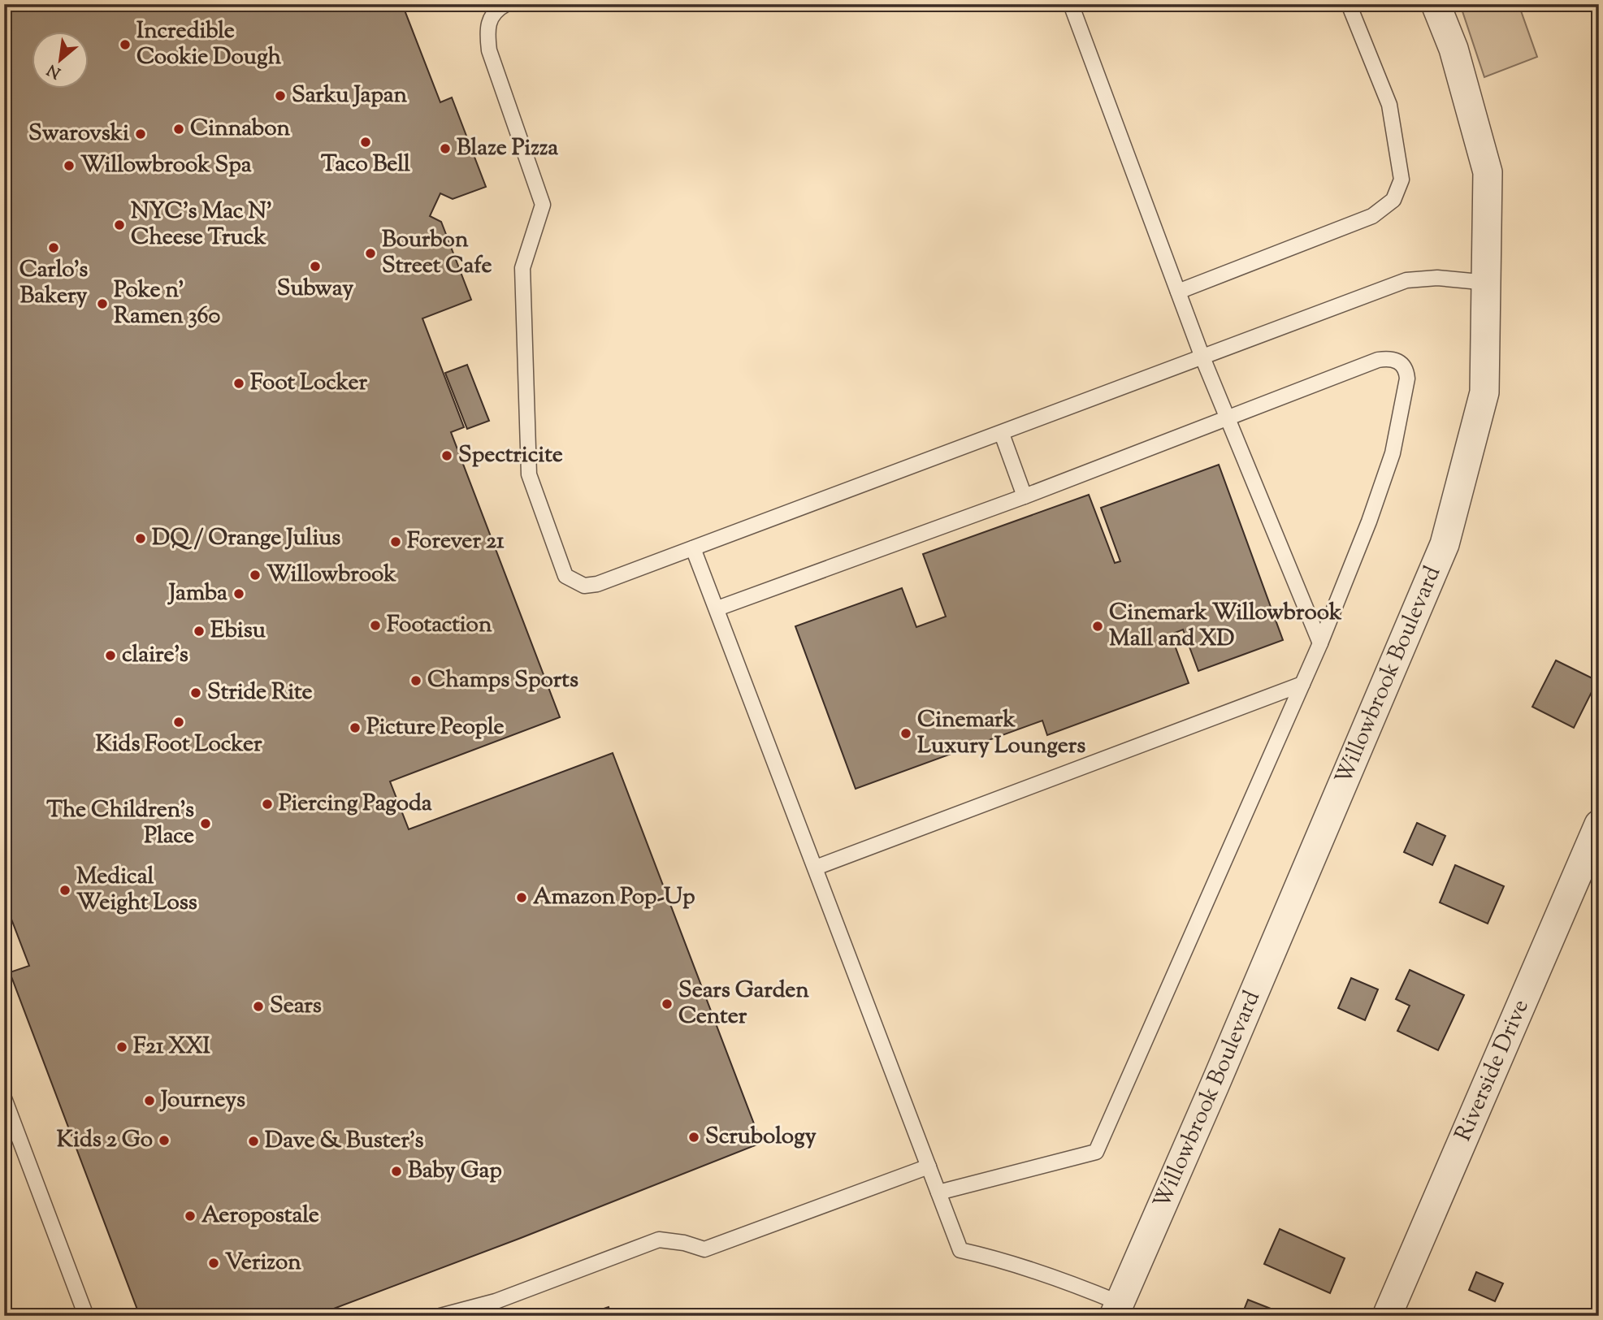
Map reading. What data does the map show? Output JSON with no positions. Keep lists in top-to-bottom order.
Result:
{
  "streets": {
    "street": ["Willowbrook Boulevard", "Riverside Drive"]
  },
  "places": [
    "Incredible Cookie Dough",
    "Sarku Japan",
    "Cinnabon",
    "Swarovski",
    "Taco Bell",
    "Blaze Pizza",
    "Willowbrook Spa",
    "NYC's Mac N' Cheese Truck",
    "Carlo's Bakery",
    "Bourbon Street Cafe",
    "Subway",
    "Poke n' Ramen 360",
    "Foot Locker",
    "Spectricite",
    "DQ / Orange Julius",
    "Forever 21",
    "Willowbrook",
    "Jamba",
    "Footaction",
    "Cinemark Willowbrook Mall and XD",
    "Ebisu",
    "claire's",
    "Champs Sports",
    "Stride Rite",
    "Kids Foot Locker",
    "Picture People",
    "Cinemark Luxury Loungers",
    "Piercing Pagoda",
    "The Children's Place",
    "Medical Weight Loss",
    "Amazon Pop-Up",
    "Sears Garden Center",
    "Sears",
    "F21 XXI",
    "Journeys",
    "Scrubology",
    "Kids 2 Go",
    "Dave & Buster's",
    "Baby Gap",
    "Aeropostale",
    "Verizon"
  ],
  "north": "bottom left"
}
